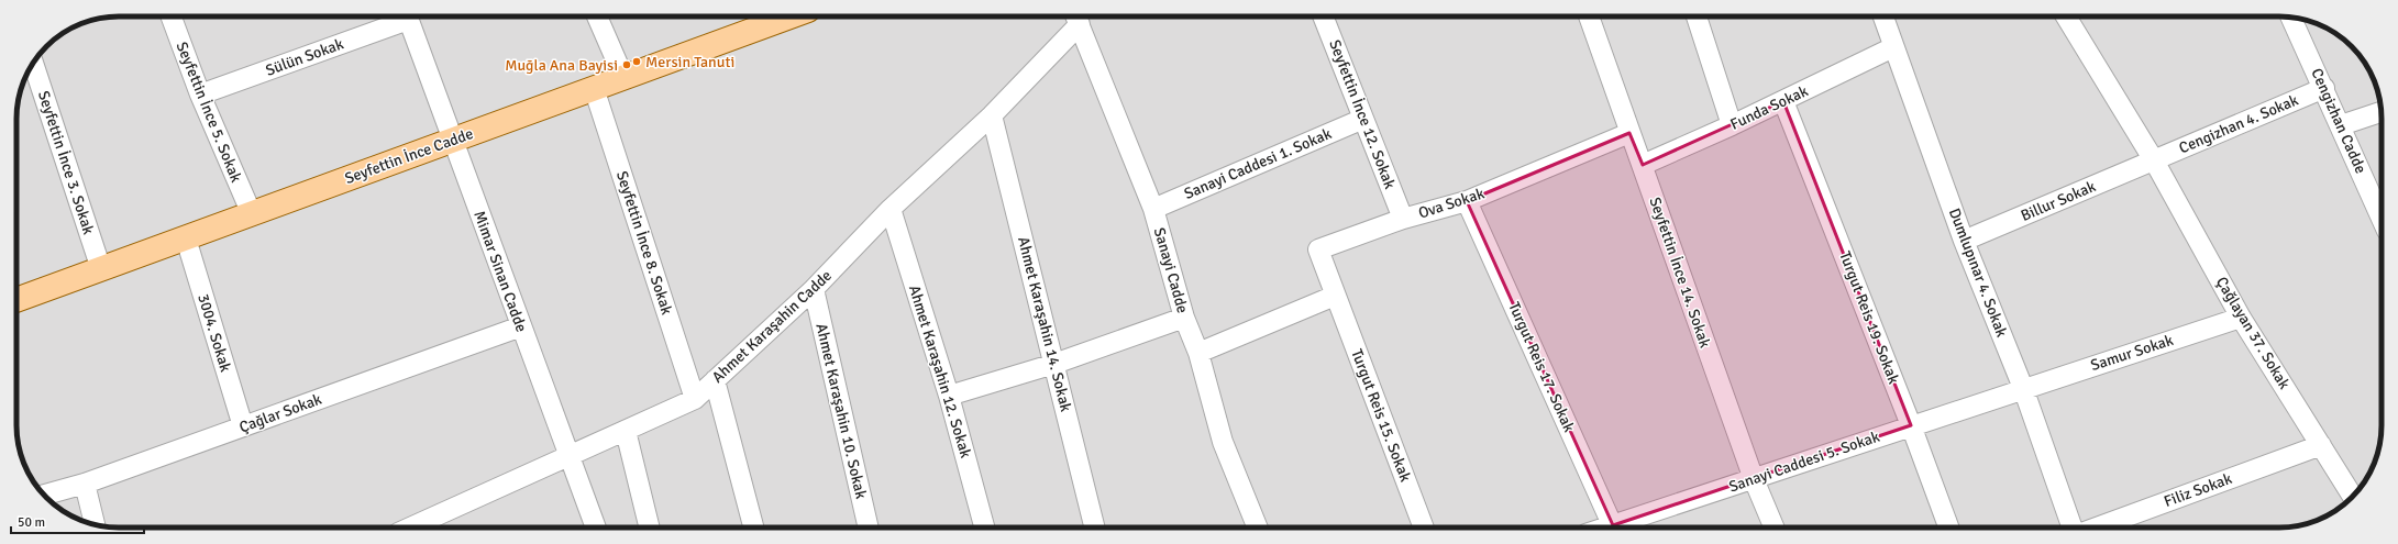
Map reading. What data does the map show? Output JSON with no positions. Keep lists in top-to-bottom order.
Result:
{
  "streets": {
    "main road": ["Seyfettin İnce Cadde"],
    "street": [
      "Sülün Sokak",
      "Funda Sokak",
      "Seyfettin İnce 5. Sokak",
      "Seyfettin İnce 12. Sokak",
      "Cengizhan Cadde",
      "Cengizhan 4. Sokak",
      "Seyfettin İnce 3. Sokak",
      "Sanayi Caddesi 1. Sokak",
      "Billur Sokak",
      "Ova Sokak",
      "Seyfettin İnce 8. Sokak",
      "Sanayi Cadde",
      "Mimar Sinan Cadde",
      "Seyfettin İnce 14. Sokak",
      "Dumlupınar 4. Sokak",
      "Turgut Reis 19. Sokak",
      "Ahmet Karaşahin 14. Sokak",
      "Ahmet Karaşahin Cadde",
      "3004. Sokak",
      "Çağlayan 37. Sokak",
      "Samur Sokak",
      "Turgut Reis 17. Sokak",
      "Ahmet Karaşahin 12. Sokak",
      "Ahmet Karaşahin 10. Sokak",
      "Çağlar Sokak",
      "Turgut Reis 15. Sokak",
      "Sanayi Caddesi 5. Sokak",
      "Filiz Sokak"
    ]
  },
  "crossings": [
    ["Sülün Sokak", "Seyfettin İnce 5. Sokak"],
    ["Funda Sokak", "Seyfettin İnce 14. Sokak"],
    ["Funda Sokak", "Dumlupınar 4. Sokak"],
    ["Funda Sokak", "Turgut Reis 19. Sokak"],
    ["Seyfettin İnce 5. Sokak", "Seyfettin İnce Cadde"],
    ["Seyfettin İnce 12. Sokak", "Sanayi Caddesi 1. Sokak"],
    ["Seyfettin İnce 12. Sokak", "Ova Sokak"],
    ["Cengizhan Cadde", "Cengizhan 4. Sokak"],
    ["Cengizhan 4. Sokak", "Billur Sokak"],
    ["Cengizhan 4. Sokak", "Çağlayan 37. Sokak"],
    ["Seyfettin İnce Cadde", "Seyfettin İnce 3. Sokak"],
    ["Seyfettin İnce Cadde", "Seyfettin İnce 8. Sokak"],
    ["Seyfettin İnce Cadde", "Mimar Sinan Cadde"],
    ["Seyfettin İnce Cadde", "3004. Sokak"],
    ["Sanayi Caddesi 1. Sokak", "Sanayi Cadde"],
    ["Billur Sokak", "Dumlupınar 4. Sokak"],
    ["Billur Sokak", "Çağlayan 37. Sokak"],
    ["Ova Sokak", "Seyfettin İnce 14. Sokak"],
    ["Ova Sokak", "Turgut Reis 17. Sokak"],
    ["Ova Sokak", "Turgut Reis 15. Sokak"],
    ["Seyfettin İnce 8. Sokak", "Ahmet Karaşahin Cadde"],
    ["Sanayi Cadde", "Ahmet Karaşahin Cadde"],
    ["Mimar Sinan Cadde", "Ahmet Karaşahin Cadde"],
    ["Mimar Sinan Cadde", "Çağlar Sokak"],
    ["Seyfettin İnce 14. Sokak", "Sanayi Caddesi 5. Sokak"],
    ["Dumlupınar 4. Sokak", "Samur Sokak"],
    ["Dumlupınar 4. Sokak", "Sanayi Caddesi 5. Sokak"],
    ["Turgut Reis 19. Sokak", "Sanayi Caddesi 5. Sokak"],
    ["Ahmet Karaşahin 14. Sokak", "Ahmet Karaşahin Cadde"],
    ["Ahmet Karaşahin Cadde", "Ahmet Karaşahin 12. Sokak"],
    ["Ahmet Karaşahin Cadde", "Ahmet Karaşahin 10. Sokak"],
    ["3004. Sokak", "Çağlar Sokak"],
    ["Çağlayan 37. Sokak", "Samur Sokak"],
    ["Çağlayan 37. Sokak", "Filiz Sokak"],
    ["Samur Sokak", "Sanayi Caddesi 5. Sokak"]
  ],
  "places": ["Mersin Tanuti", "Muğla Ana Bayisi"],
  "scale_bar": "50 m"
}
